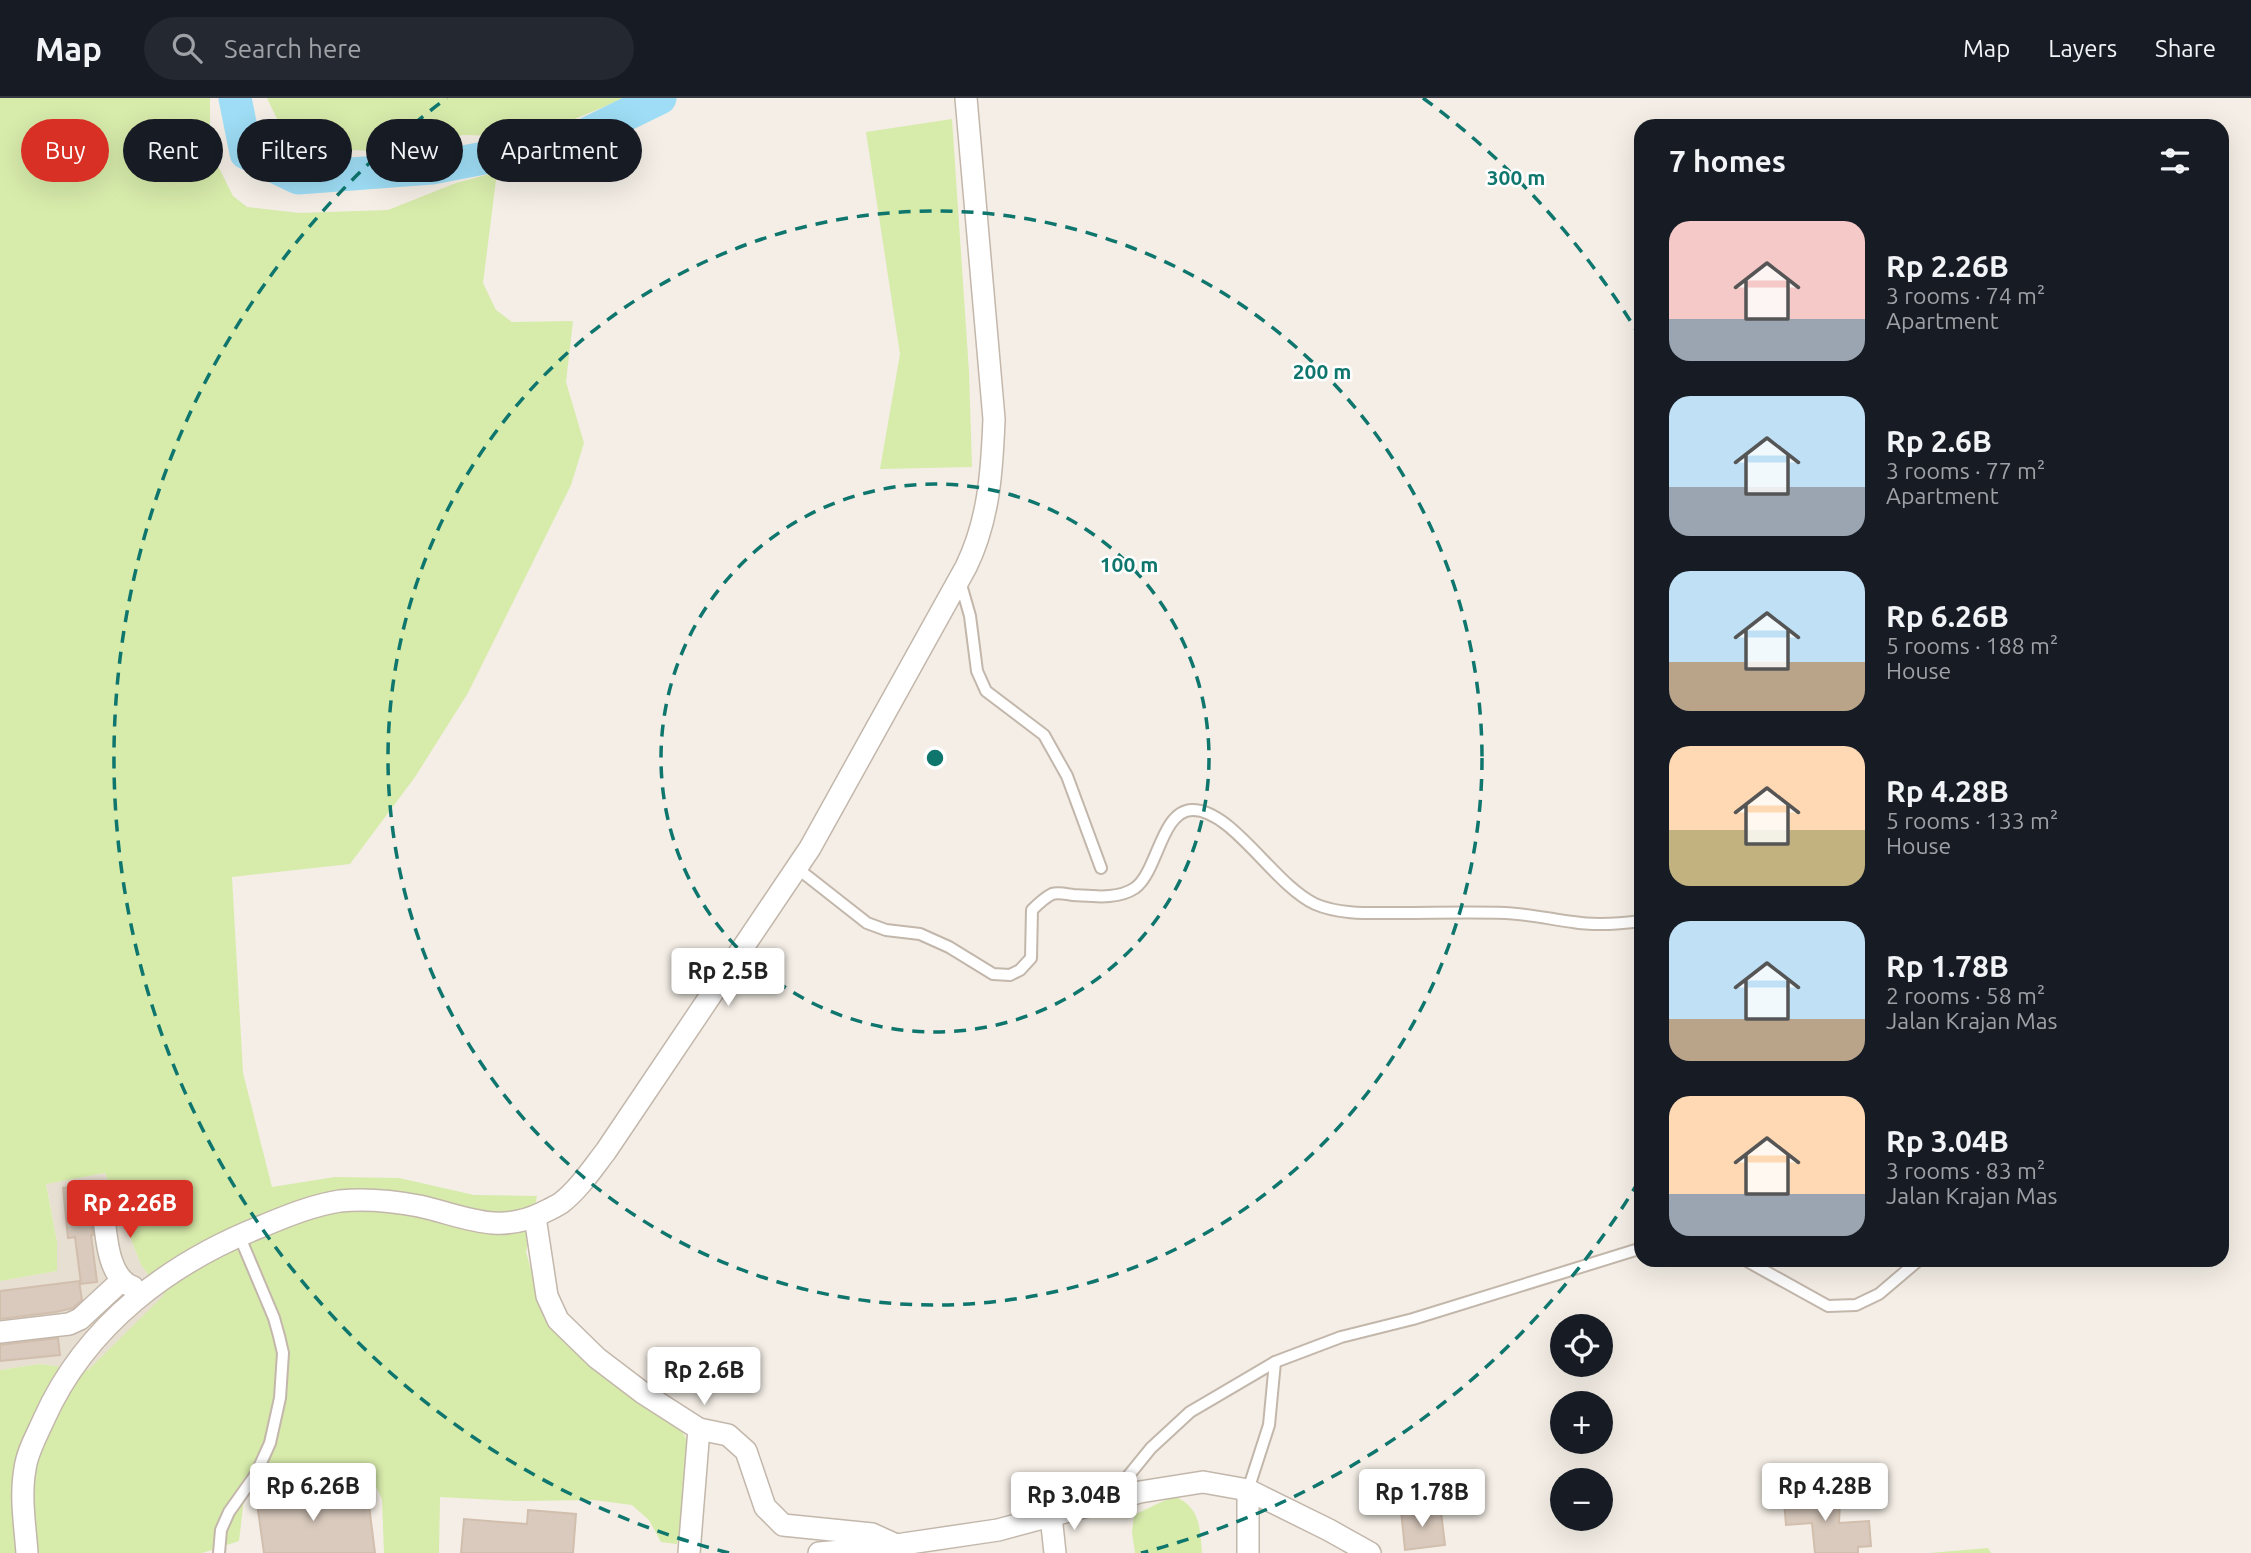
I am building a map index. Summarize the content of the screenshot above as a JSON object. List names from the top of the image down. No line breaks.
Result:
{"page":{"header":"Map","search":"Search here","nav":["Map","Layers","Share"],"chip":["Buy","Rent","Filters","New","Apartment"],"heading":"7 homes","list":[{"name":"Rp 2.26B","note":"3 rooms · 74 m² · Apartment"},{"name":"Rp 2.6B","note":"3 rooms · 77 m² · Apartment"},{"name":"Rp 6.26B","note":"5 rooms · 188 m² · House"},{"name":"Rp 4.28B","note":"5 rooms · 133 m² · House"},{"name":"Rp 1.78B","note":"2 rooms · 58 m² · Jalan Krajan Mas"},{"name":"Rp 3.04B","note":"3 rooms · 83 m² · Jalan Krajan Mas"}],"price":["Rp 2.5B","Rp 2.26B","Rp 2.6B","Rp 6.26B","Rp 4.28B","Rp 1.78B","Rp 3.04B"],"map_buttons":["+","−"]},"rings":["300 m","200 m","100 m"]}
